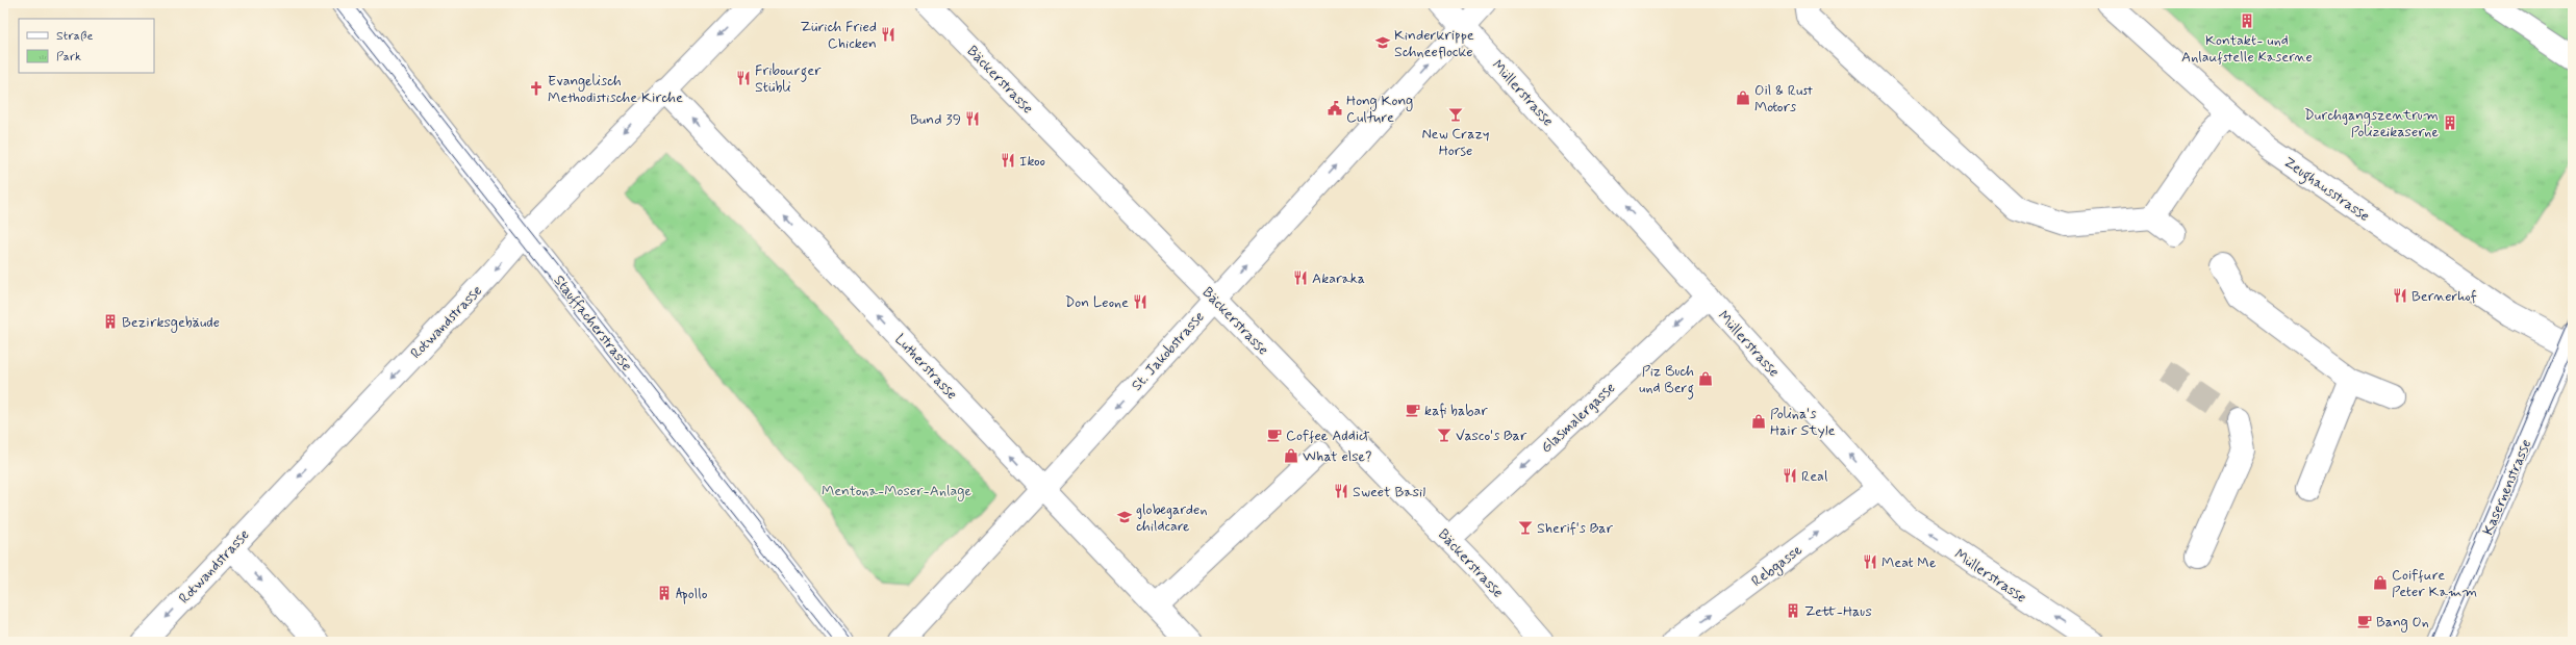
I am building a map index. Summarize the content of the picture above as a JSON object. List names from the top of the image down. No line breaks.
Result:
{"streets":{"street":["Bäckerstrasse","Müllerstrasse","Zeughausstrasse","Rotwandstrasse","Stauffacherstrasse","St. Jakobstrasse","Lutherstrasse","Glasmalergasse","Kasernenstrasse","Rebgasse"]},"crossings":[["Bäckerstrasse","St. Jakobstrasse"],["Bäckerstrasse","Glasmalergasse"],["Müllerstrasse","St. Jakobstrasse"],["Müllerstrasse","Glasmalergasse"],["Müllerstrasse","Rebgasse"],["Zeughausstrasse","Kasernenstrasse"],["Rotwandstrasse","Stauffacherstrasse"],["Rotwandstrasse","Lutherstrasse"],["St. Jakobstrasse","Lutherstrasse"]],"one_way":["Müllerstrasse","Rotwandstrasse","Lutherstrasse","Glasmalergasse","Rebgasse"],"parks":["Mentona-Moser-Anlage"],"places":{"building":["Kontakt- und Anlaufstelle Kaserne","Durchgangszentrum Polizeikaserne","Bezirksgebäude","Apollo","Zett-Haus"],"restaurant":["Zürich Fried Chicken","Fribourger Stübli","Bund 39","Ikoo","Akaraka","Bernerhof","Don Leone","Real","Sweet Basil","Meat Me"],"school or university":["Kinderkrippe Schneeflocke","globegarden childcare"],"church":["Evangelisch Methodistische Kirche"],"shop":["Oil & Rust Motors","Piz Buch und Berg","Polina's Hair Style","What else?","Coiffure Peter Kamm"],"public building":["Hong Kong Culture"],"bar":["New Crazy Horse","Vasco's Bar","Sherif's Bar"],"cafe":["kafi babar","Coffee Addict","Bang On"]},"legend":["Straße","Park"]}
